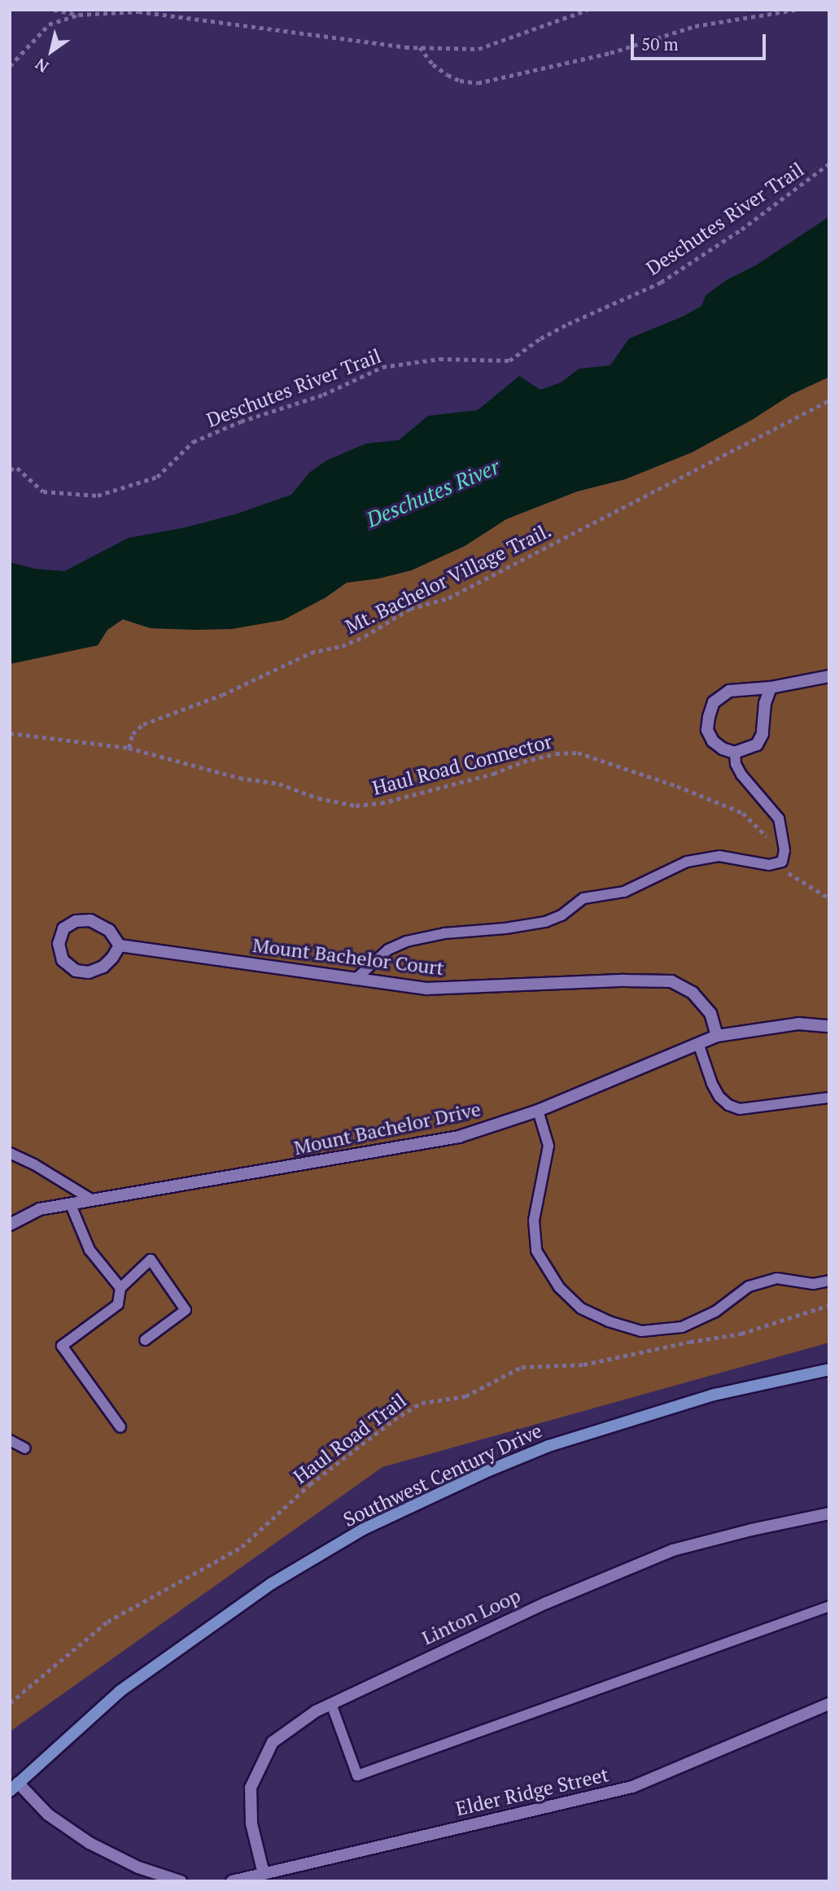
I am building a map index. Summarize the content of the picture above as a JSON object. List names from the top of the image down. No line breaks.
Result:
{"streets":{"main road":["Southwest Century Drive"],"street":["Mount Bachelor Court","Mount Bachelor Drive","Linton Loop","Elder Ridge Street"],"path":["Deschutes River Trail","Mt. Bachelor Village Trail.","Haul Road Connector","Haul Road Trail"]},"crossings":[["Mt. Bachelor Village Trail.","Haul Road Connector"],["Mount Bachelor Court","Mount Bachelor Drive"],["Linton Loop","Elder Ridge Street"]],"water":["Deschutes River"],"scale_bar":"50 m","north":"bottom left"}
